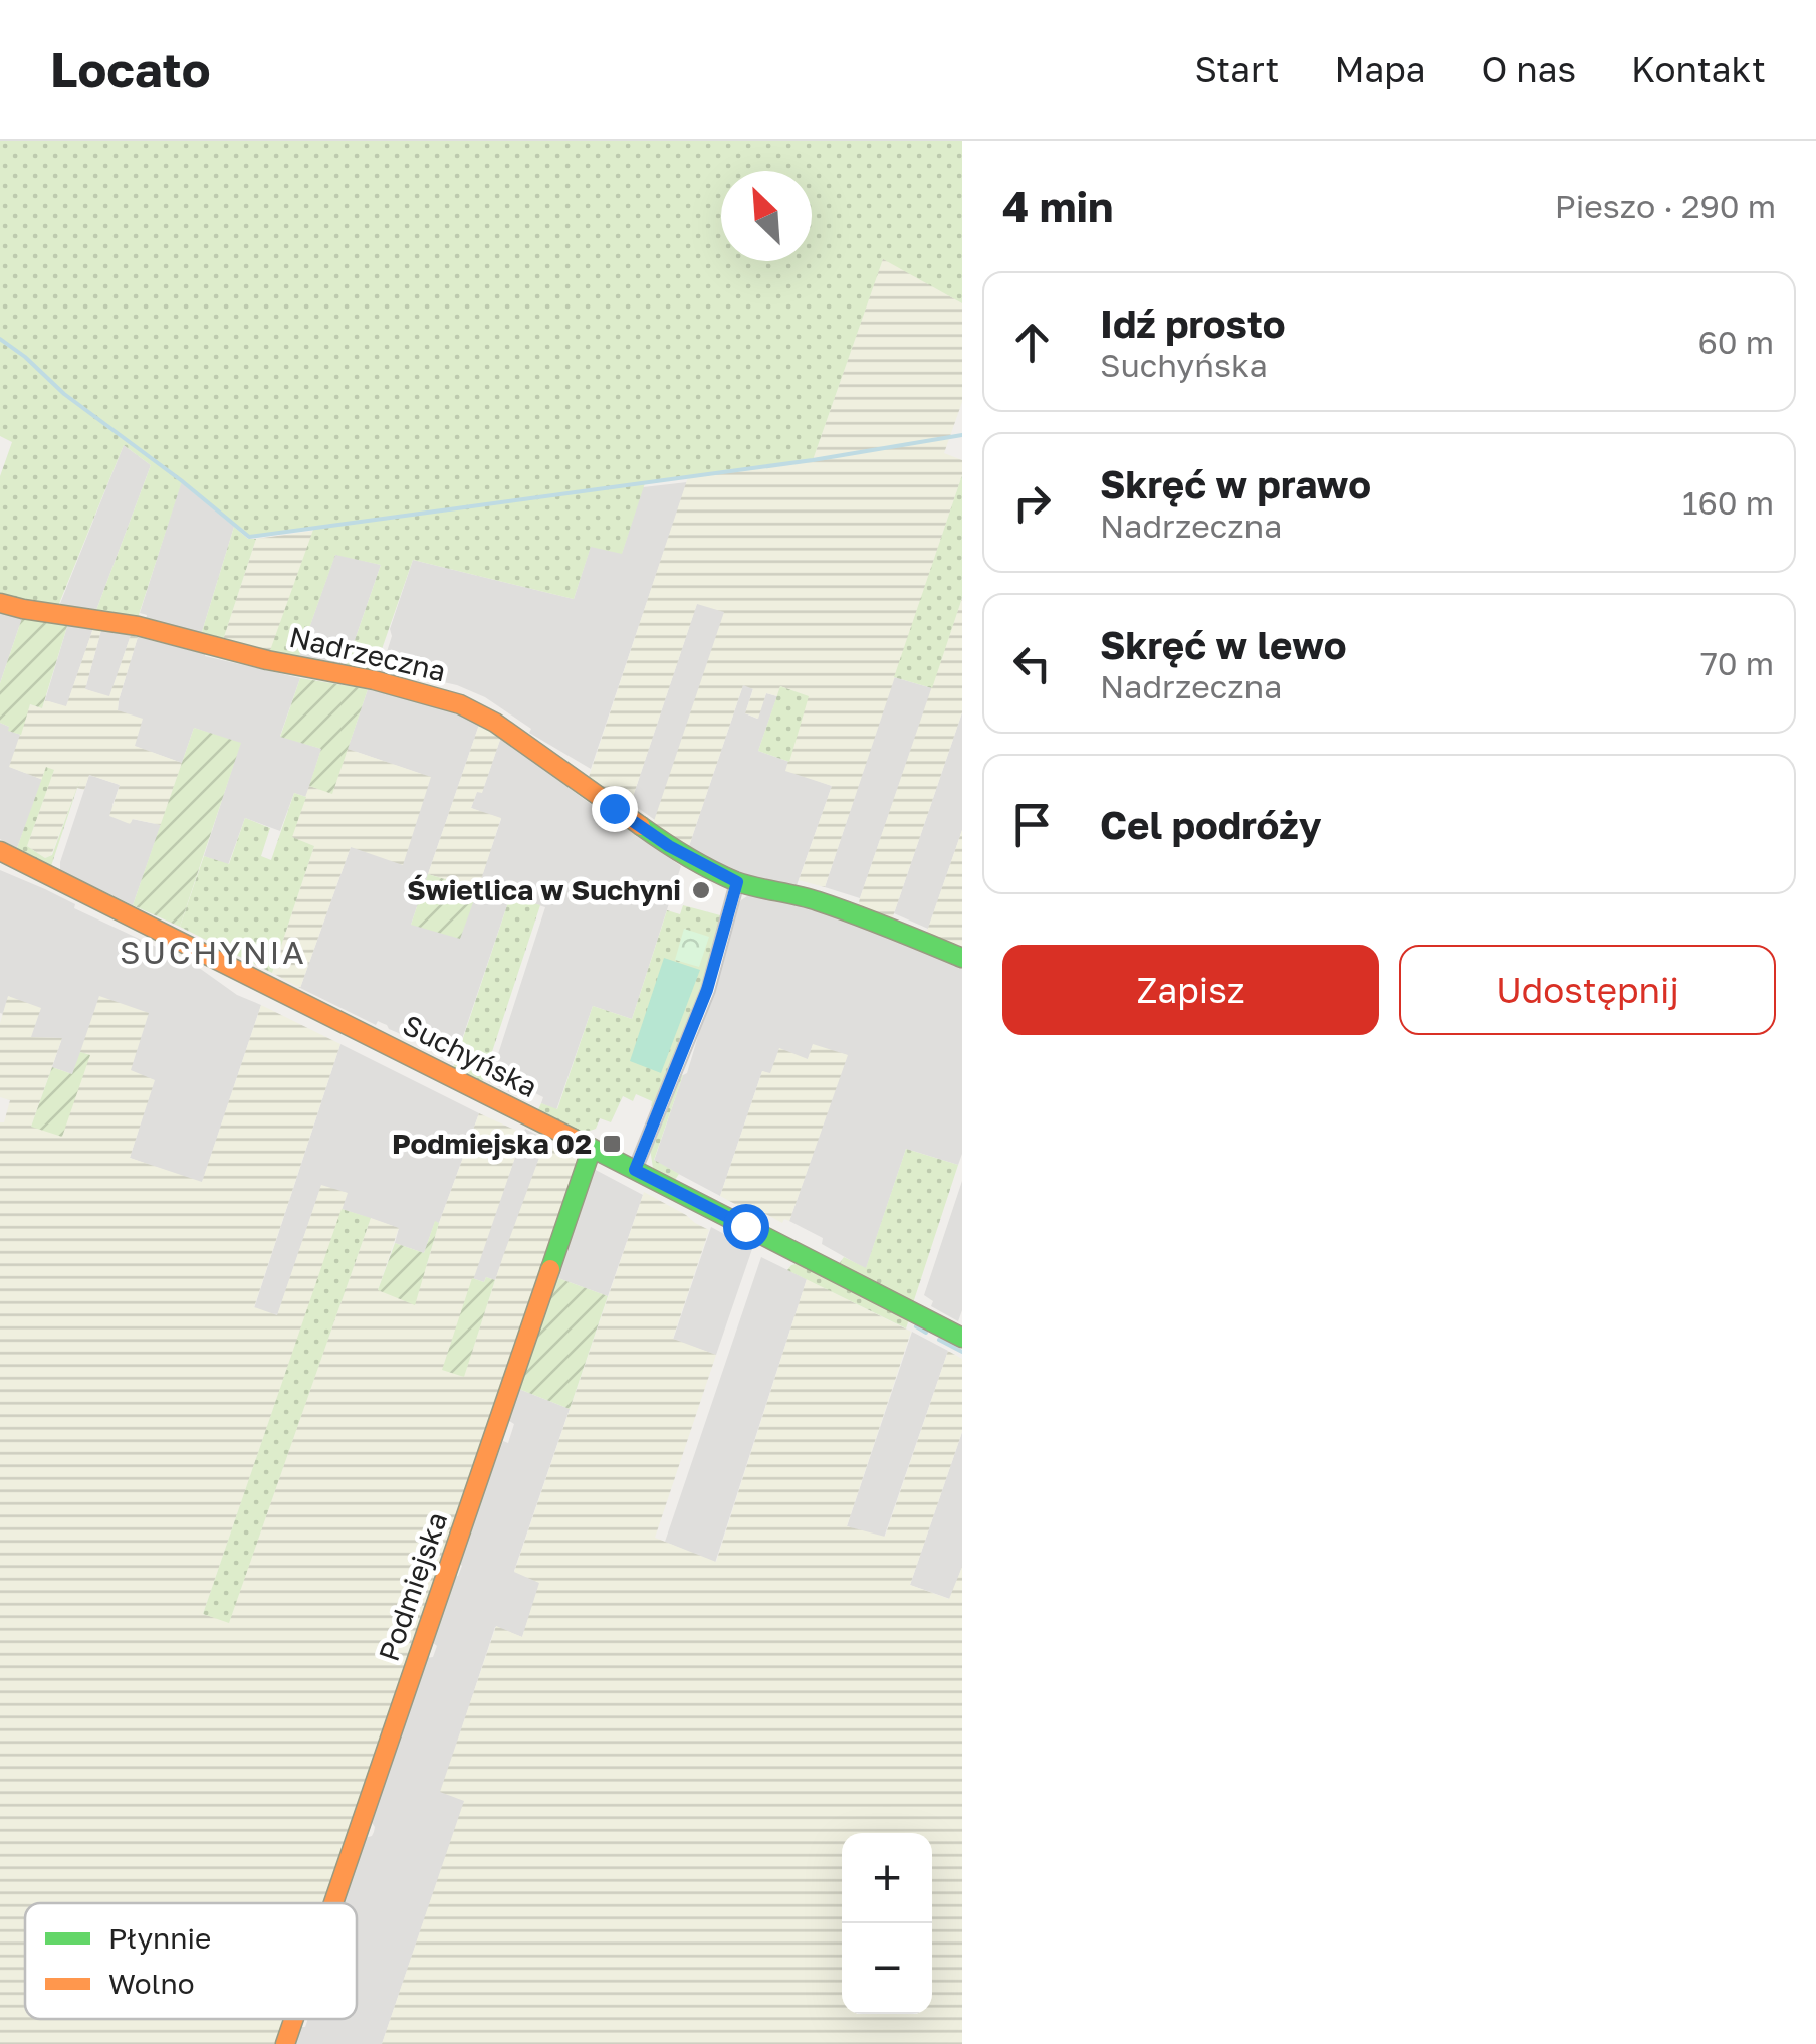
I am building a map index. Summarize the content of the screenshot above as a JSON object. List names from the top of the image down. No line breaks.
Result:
{"streets":{"street":["Nadrzeczna","Suchyńska","Podmiejska"]},"crossings":[["Suchyńska","Podmiejska"]],"districts":["SUCHYNIA"],"places":{"other":["Świetlica w Suchyni"],"transit":["Podmiejska 02"]},"legend":["Płynnie","Wolno"],"north":"top left","page":{"header":"Locato","nav":["Start","Mapa","O nas","Kontakt"],"heading":["4 min","Pieszo · 290 m"],"list":[["Idź prosto","Suchyńska","60 m"],["Skręć w prawo","Nadrzeczna","160 m"],["Skręć w lewo","Nadrzeczna","70 m"],"Cel podróży"],"buttons":["Zapisz","Udostępnij"],"map_buttons":["+","−"]}}
